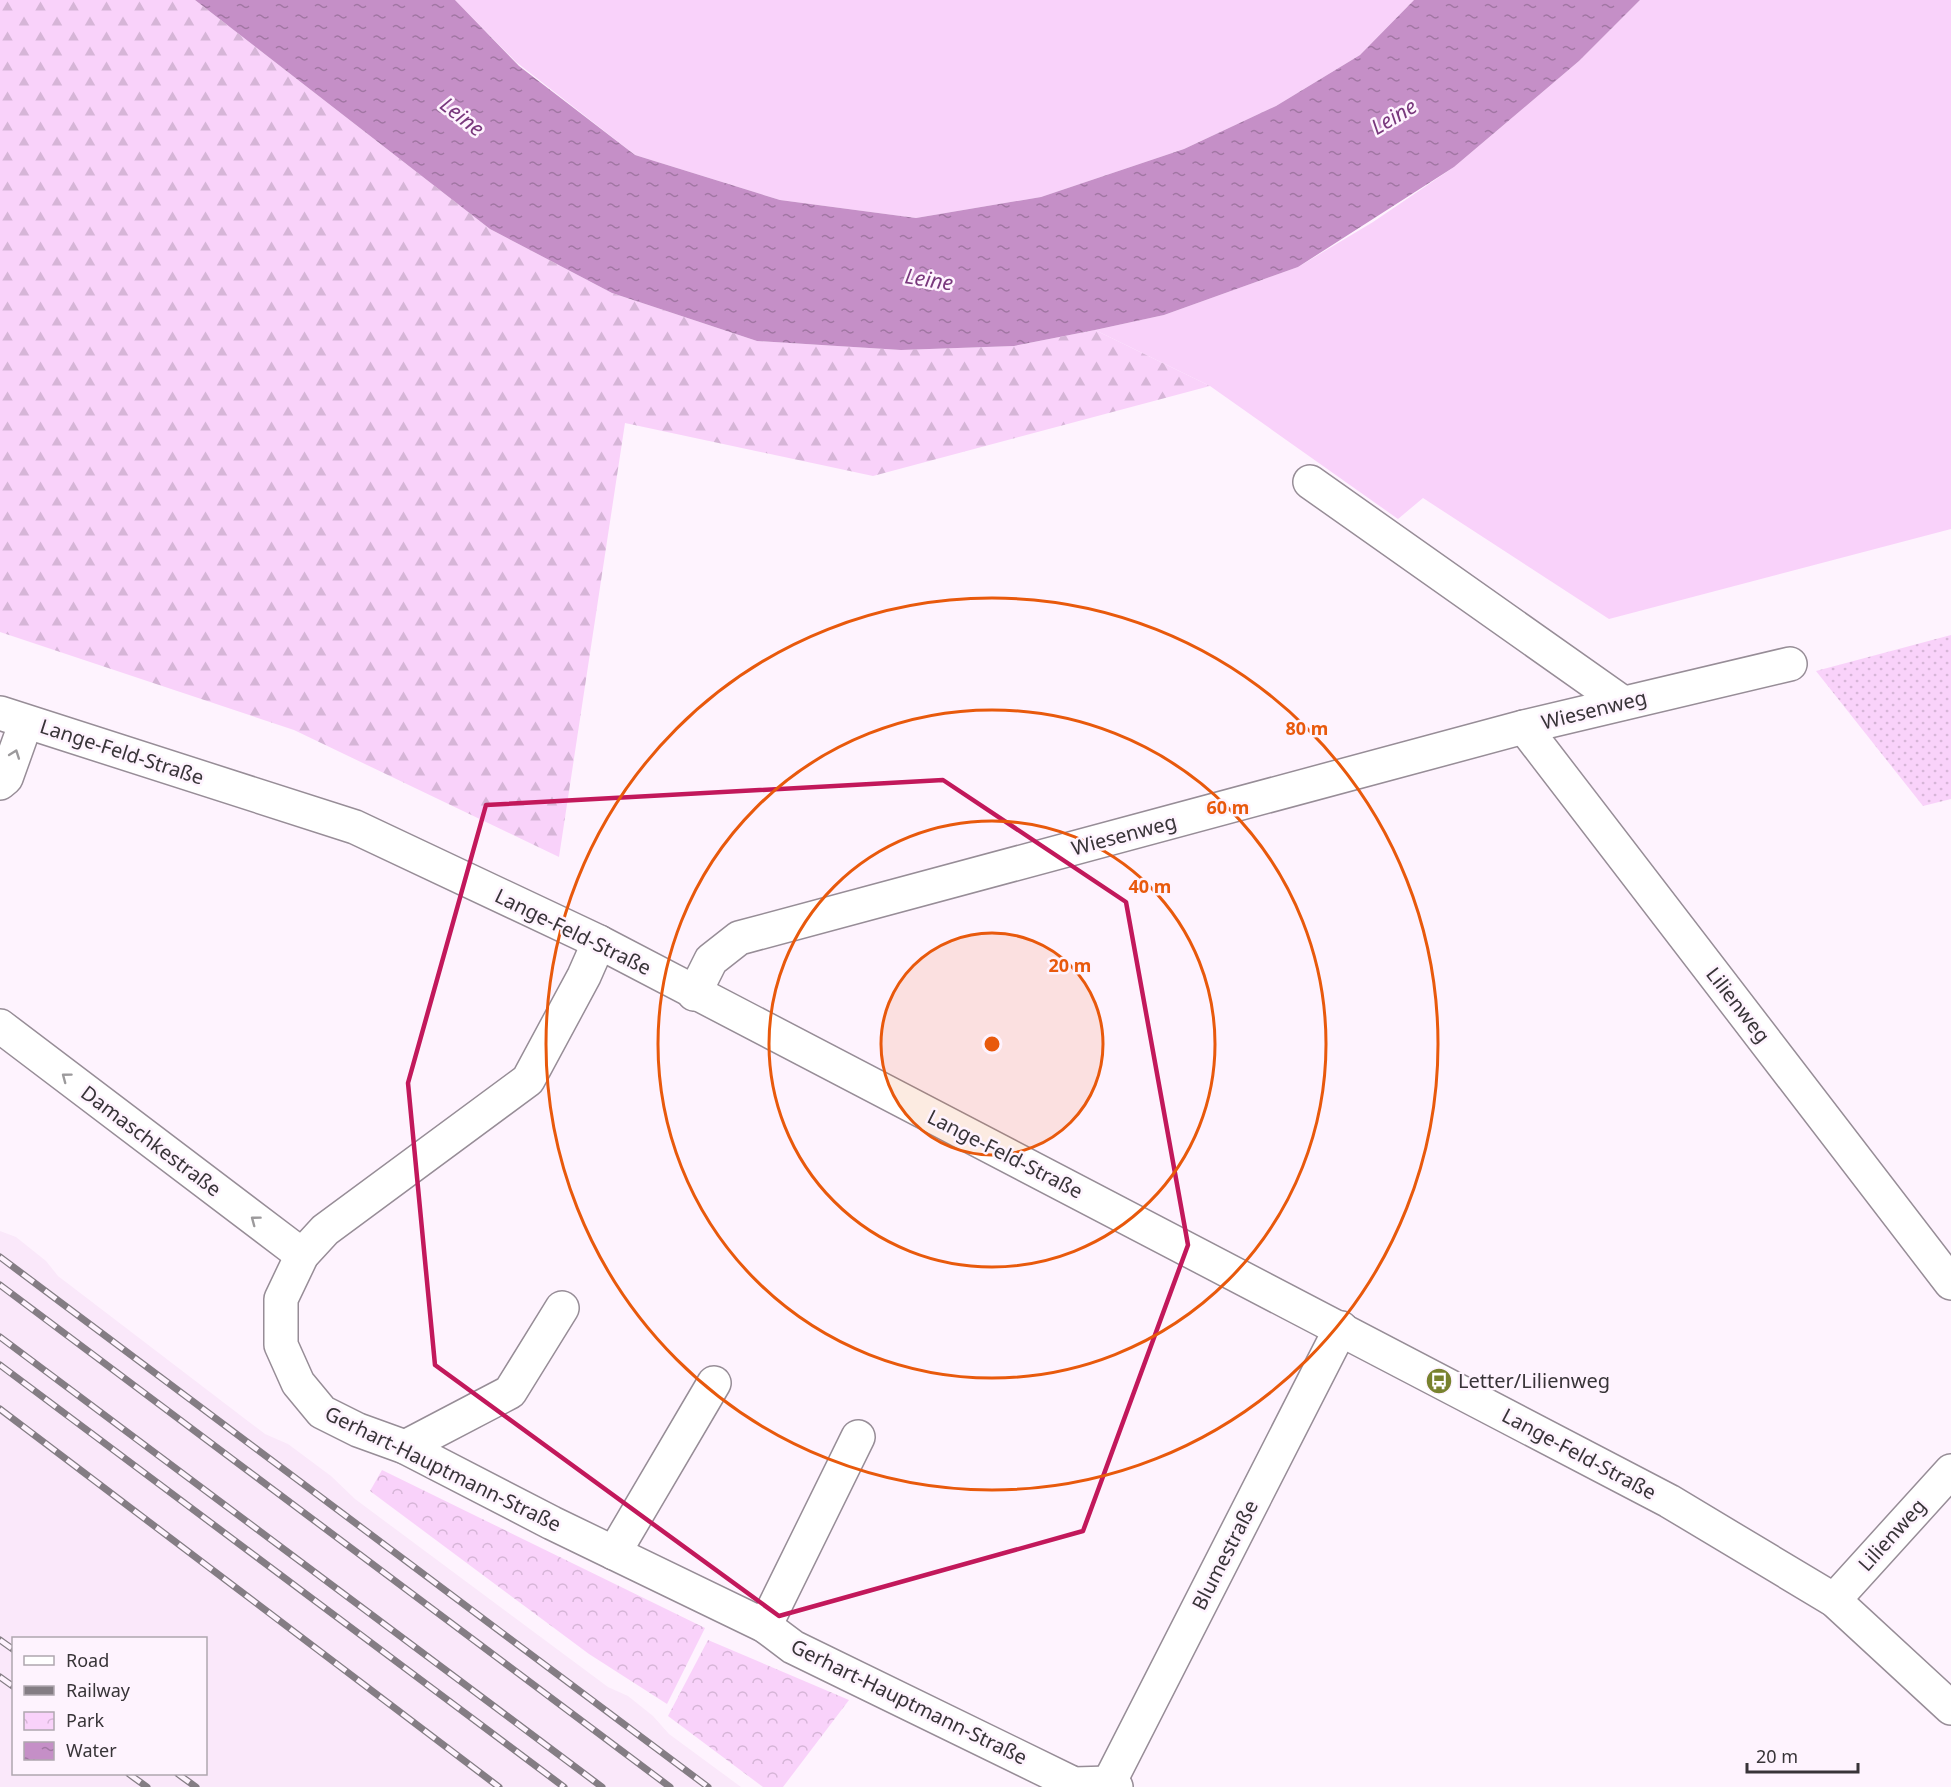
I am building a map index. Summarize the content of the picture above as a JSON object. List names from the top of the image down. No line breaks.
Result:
{"streets":{"street":["Wiesenweg","Lange-Feld-Straße","Lilienweg","Damaschkestraße","Gerhart-Hauptmann-Straße","Blumestraße"]},"crossings":[["Wiesenweg","Lange-Feld-Straße"],["Wiesenweg","Lilienweg"],["Lange-Feld-Straße","Lilienweg"],["Lange-Feld-Straße","Gerhart-Hauptmann-Straße"],["Lange-Feld-Straße","Blumestraße"],["Damaschkestraße","Gerhart-Hauptmann-Straße"],["Gerhart-Hauptmann-Straße","Blumestraße"]],"one_way":["Damaschkestraße"],"water":["Leine"],"places":{"bus stop":["Letter/Lilienweg"]},"legend":["Road","Railway","Park","Water"],"scale_bar":"20 m","rings":["80 m","60 m","40 m","20 m"]}
